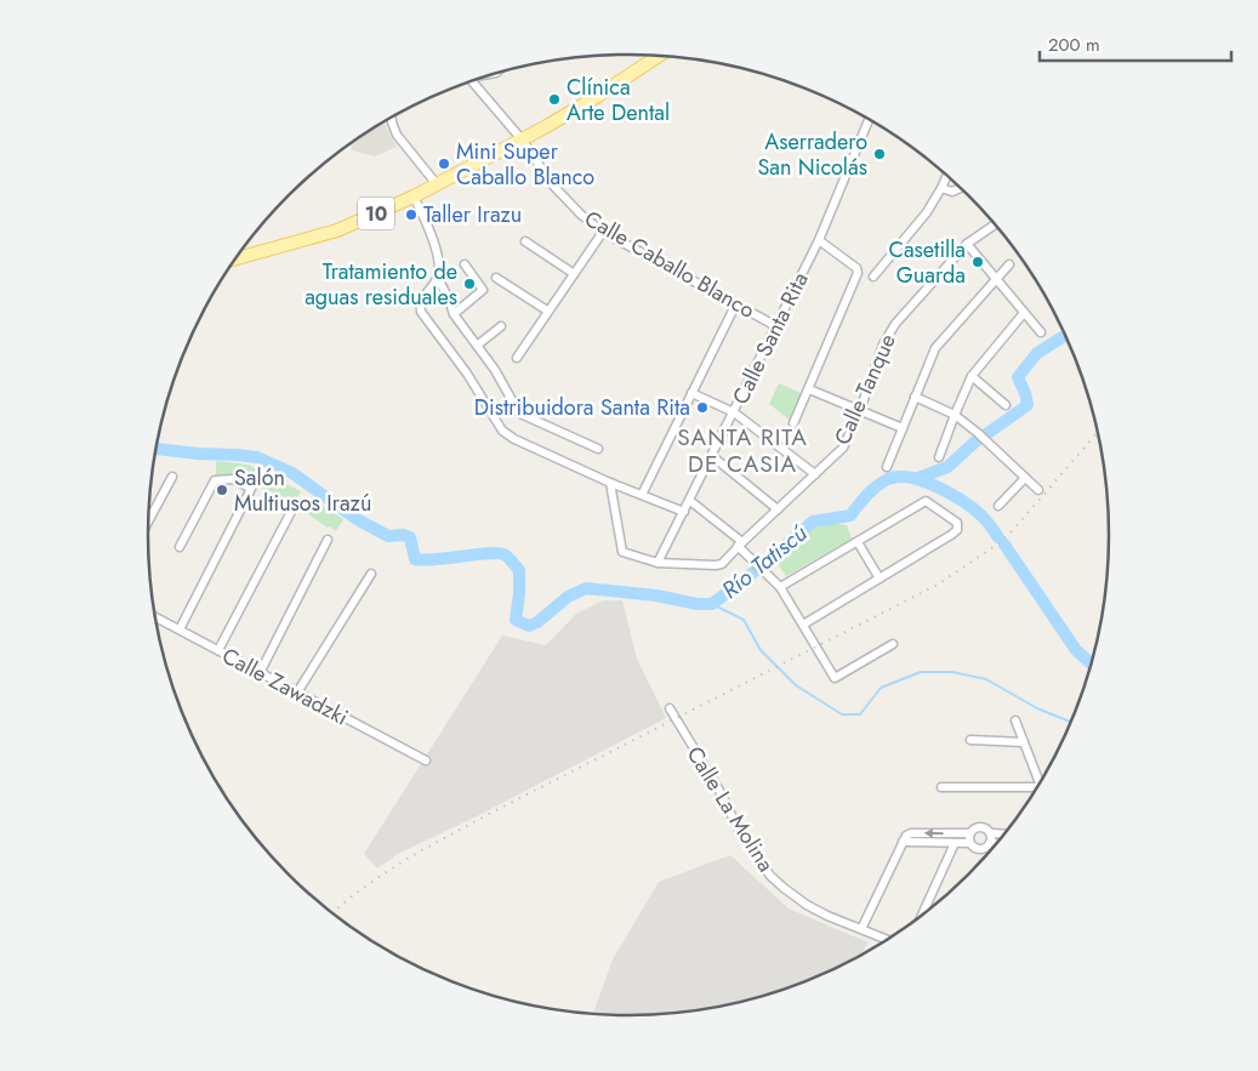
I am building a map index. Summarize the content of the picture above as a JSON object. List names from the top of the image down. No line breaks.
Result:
{"streets":{"main road":["10"],"street":["Calle Caballo Blanco","Calle Santa Rita","Calle Tanque","Calle Zawadzki","Calle La Molina"]},"crossings":[["10","Calle Caballo Blanco"],["Calle Caballo Blanco","Calle Santa Rita"],["Calle Santa Rita","Calle Tanque"]],"districts":["SANTA RITA DE CASIA"],"water":["Río Tatiscú"],"places":["Clínica Arte Dental","Aserradero San Nicolás","Mini Super Caballo Blanco","Taller Irazu","Casetilla Guarda","Tratamiento de aguas residuales","Distribuidora Santa Rita","Salón Multiusos Irazú"],"scale_bar":"200 m"}
